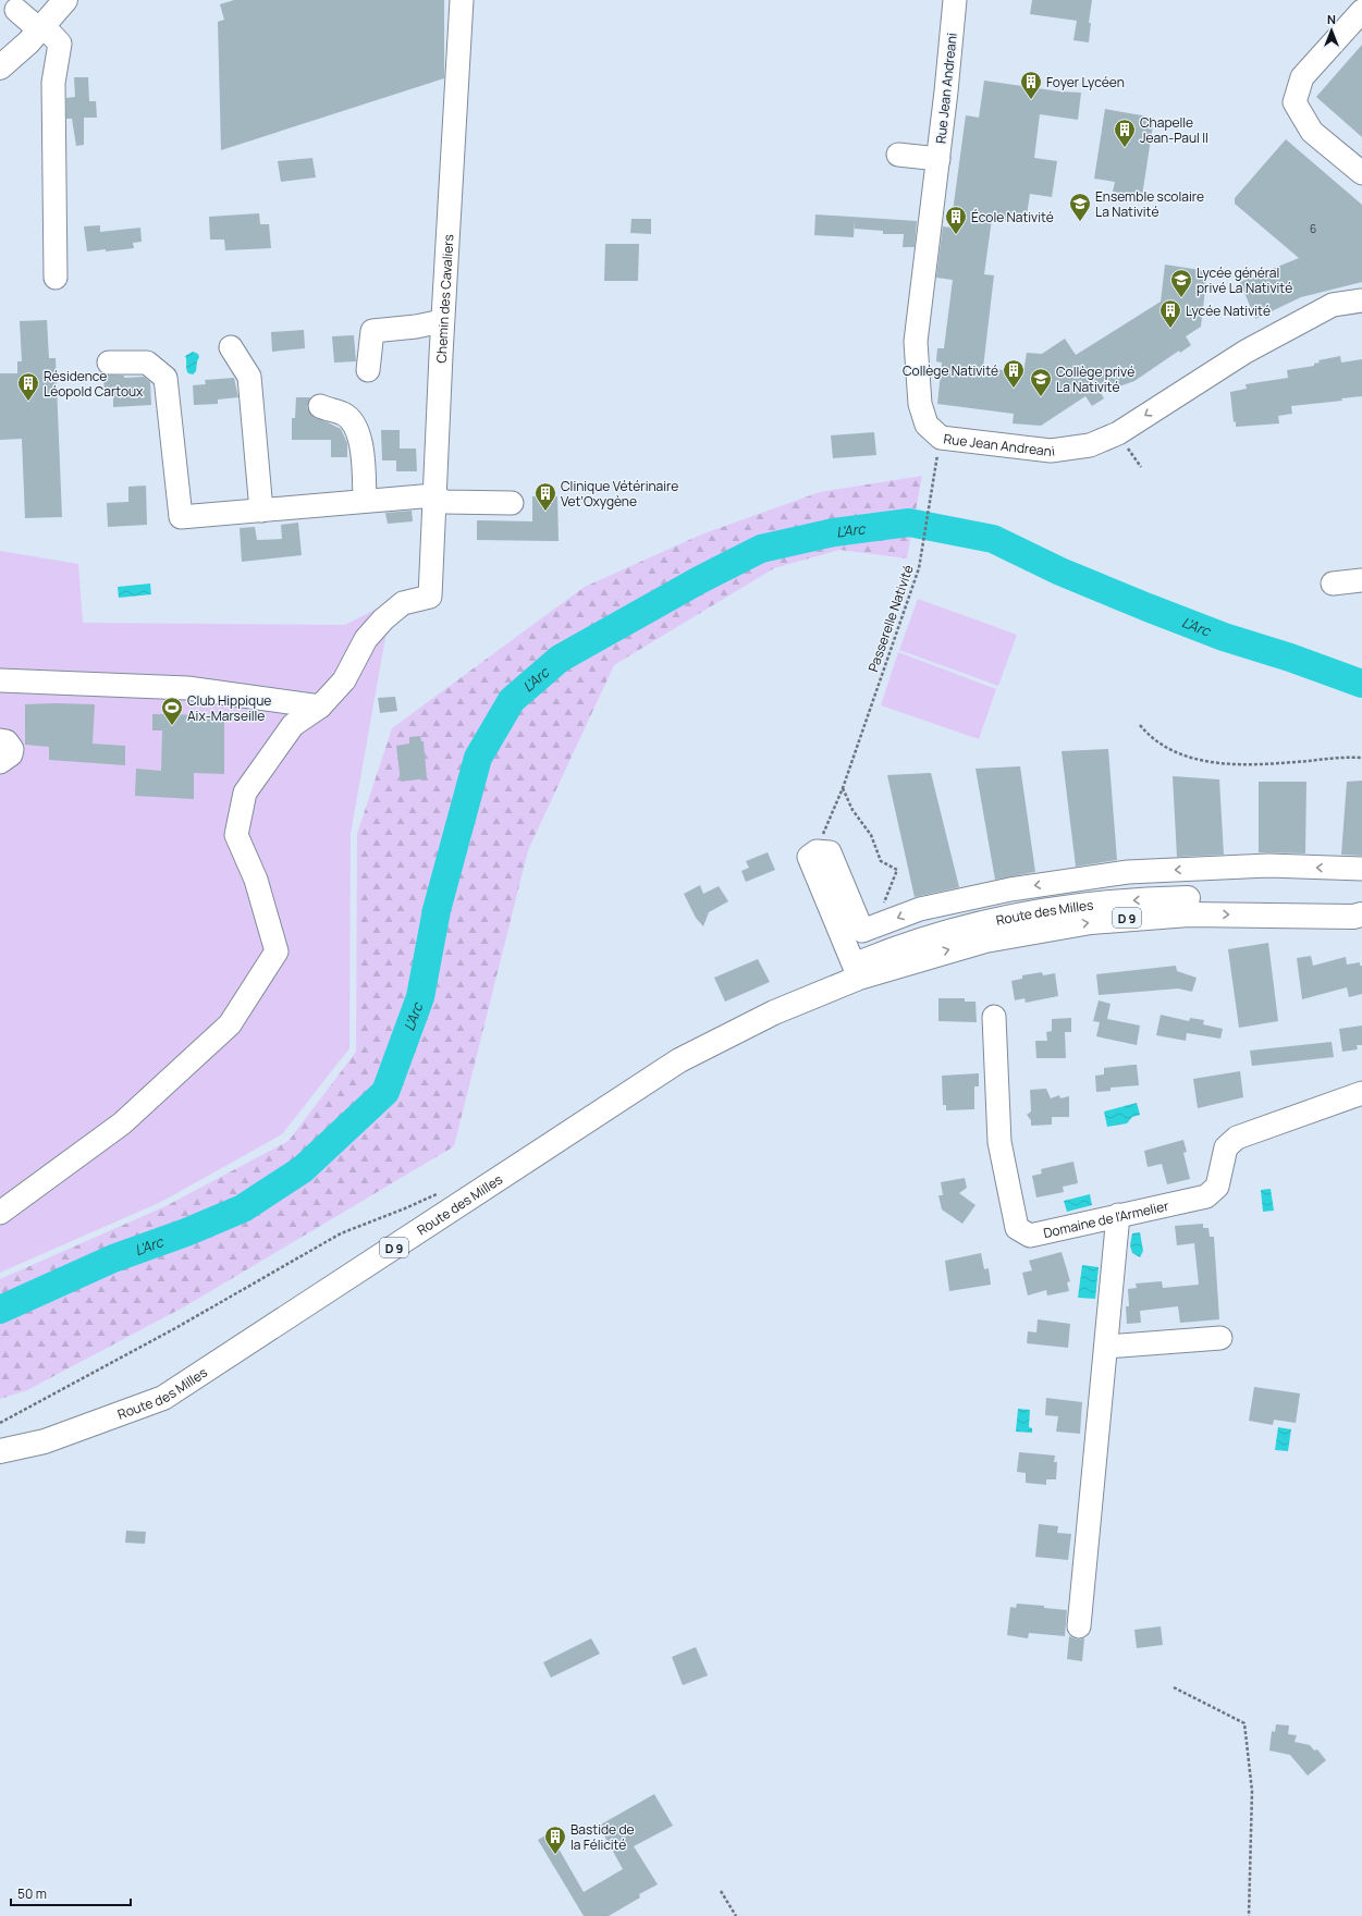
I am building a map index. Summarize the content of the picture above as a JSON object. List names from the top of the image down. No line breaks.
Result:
{"streets":{"main road":["Route des Milles","D 9"],"street":["Rue Jean Andreani","Chemin des Cavaliers","Domaine de l'Armelier"],"path":["Passerelle Nativité"]},"water":["L'Arc"],"places":{"building":["Foyer Lycéen","Chapelle Jean-Paul II","École Nativité","Lycée Nativité","Collège Nativité","Résidence Léopold Cartoux","Clinique Vétérinaire Vet’Oxygène","Bastide de la Félicité"],"school or university":["Ensemble scolaire La Nativité","Lycée général privé La Nativité","Collège privé La Nativité"],"sports":["Club Hippique Aix-Marseille"]},"house_numbers":["6"],"scale_bar":"50 m","north":"top"}
